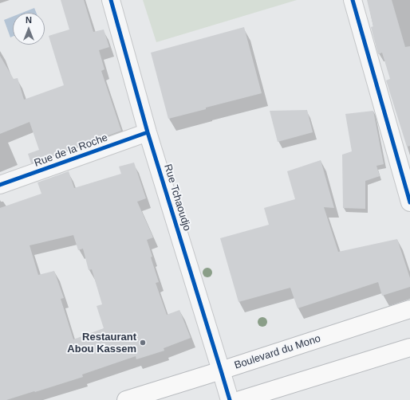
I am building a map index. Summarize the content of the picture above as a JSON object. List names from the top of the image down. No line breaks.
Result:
{"streets":{"highway":["Boulevard du Mono"],"street":["Rue de la Roche","Rue Tchaoudjo"]},"crossings":[["Rue de la Roche","Rue Tchaoudjo"],["Rue Tchaoudjo","Boulevard du Mono"]],"places":["Restaurant Abou Kassem"],"north":"top"}
